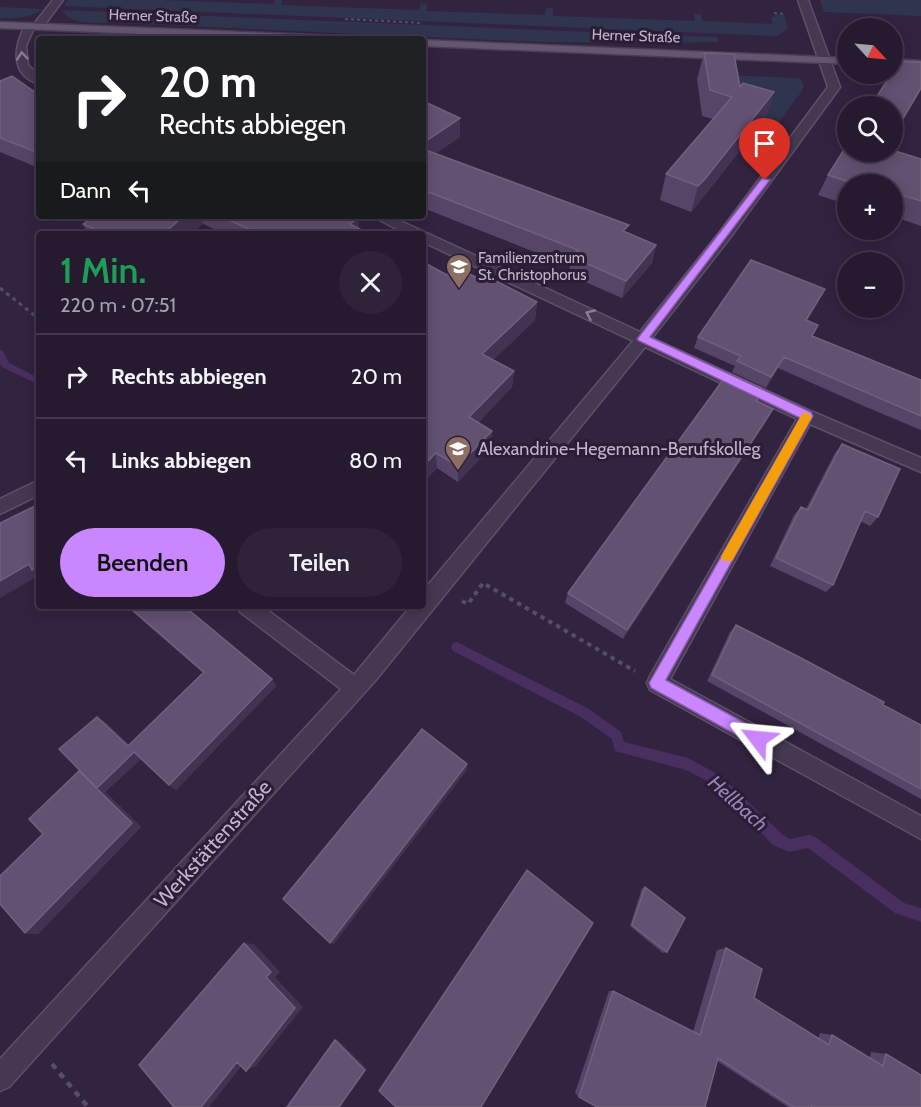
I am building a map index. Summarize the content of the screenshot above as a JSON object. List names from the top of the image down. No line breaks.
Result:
{"streets":{"main road":["Herner Straße"],"street":["Werkstättenstraße"]},"water":["Hellbach"],"places":{"school or university":["Familienzentrum St. Christophorus","Alexandrine-Hegemann-Berufskolleg"]},"north":"bottom right","page":{"map_buttons":["+","−"],"turn":["20 m","Rechts abbiegen"],"then":"Dann","heading":["1 Min.","220 m · 07:51"],"list":[{"name":"Rechts abbiegen","value":"20 m"},{"name":"Links abbiegen","value":"80 m"}],"buttons":["Beenden","Teilen"]}}
